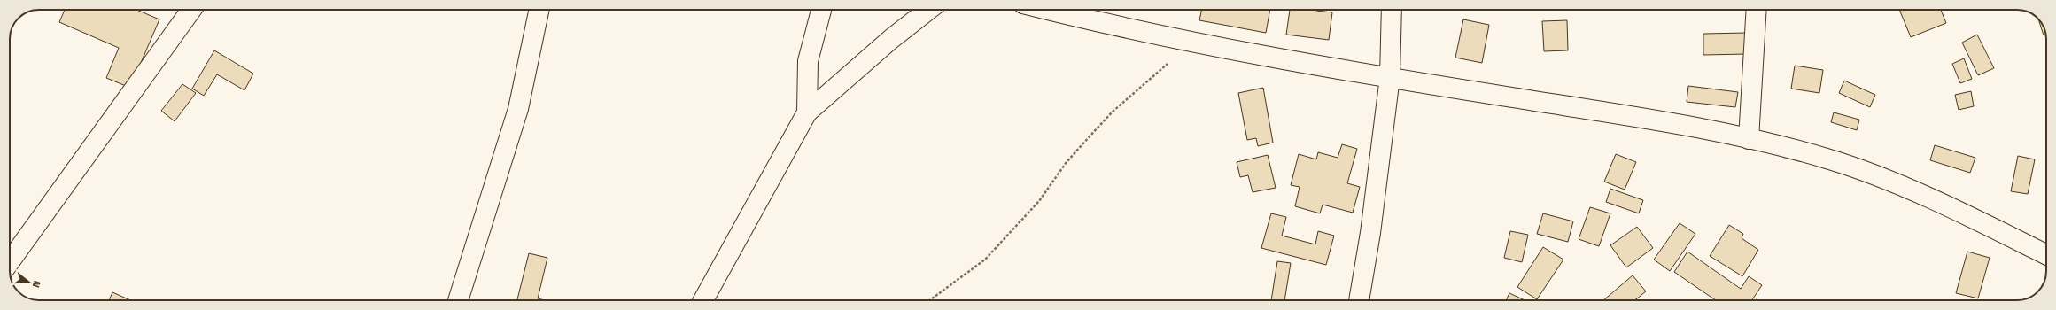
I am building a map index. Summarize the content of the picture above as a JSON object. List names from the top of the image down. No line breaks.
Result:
{"north":"right"}
